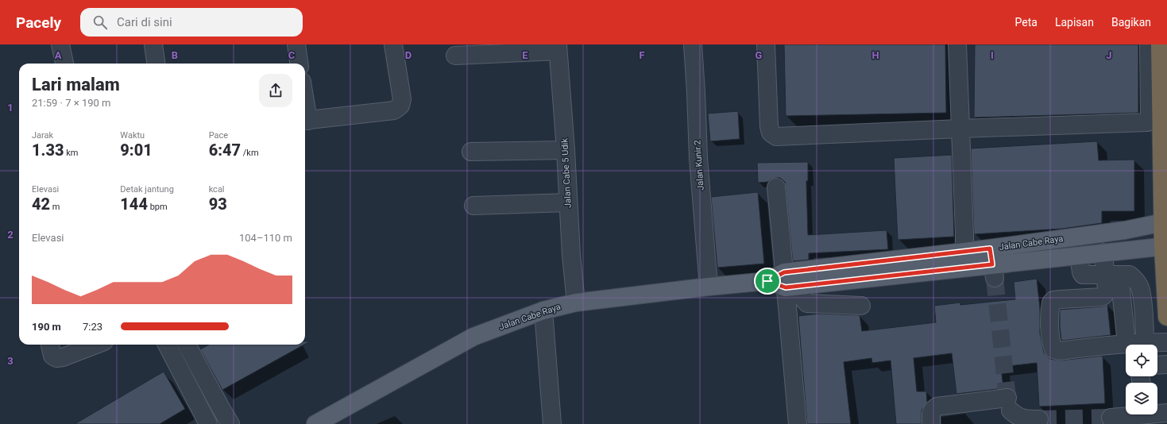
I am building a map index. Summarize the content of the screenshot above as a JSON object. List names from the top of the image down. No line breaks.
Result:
{"streets":{"main road":["Jalan Cabe Raya"],"street":["Jalan Kunir 2","Jalan Cabe 5 Udik"]},"crossings":[["Jalan Kunir 2","Jalan Cabe Raya"],["Jalan Cabe 5 Udik","Jalan Cabe Raya"]],"page":{"header":"Pacely","search":"Cari di sini","nav":["Peta","Lapisan","Bagikan"],"heading":["Lari malam","21:59 · 7 × 190 m"],"stats":[["Jarak","1.33 km"],["Waktu","9:01"],["Pace","6:47 /km"],["Elevasi","42 m"],["Detak jantung","144 bpm"],["kcal","93"]],"chart":["Elevasi","104–110 m"],"list":[{"name":"190 m","note":"7:23"}]},"grid":{"columns":["A","B","C","D","E","F","G","H","I","J"],"rows":["1","2","3"]}}
